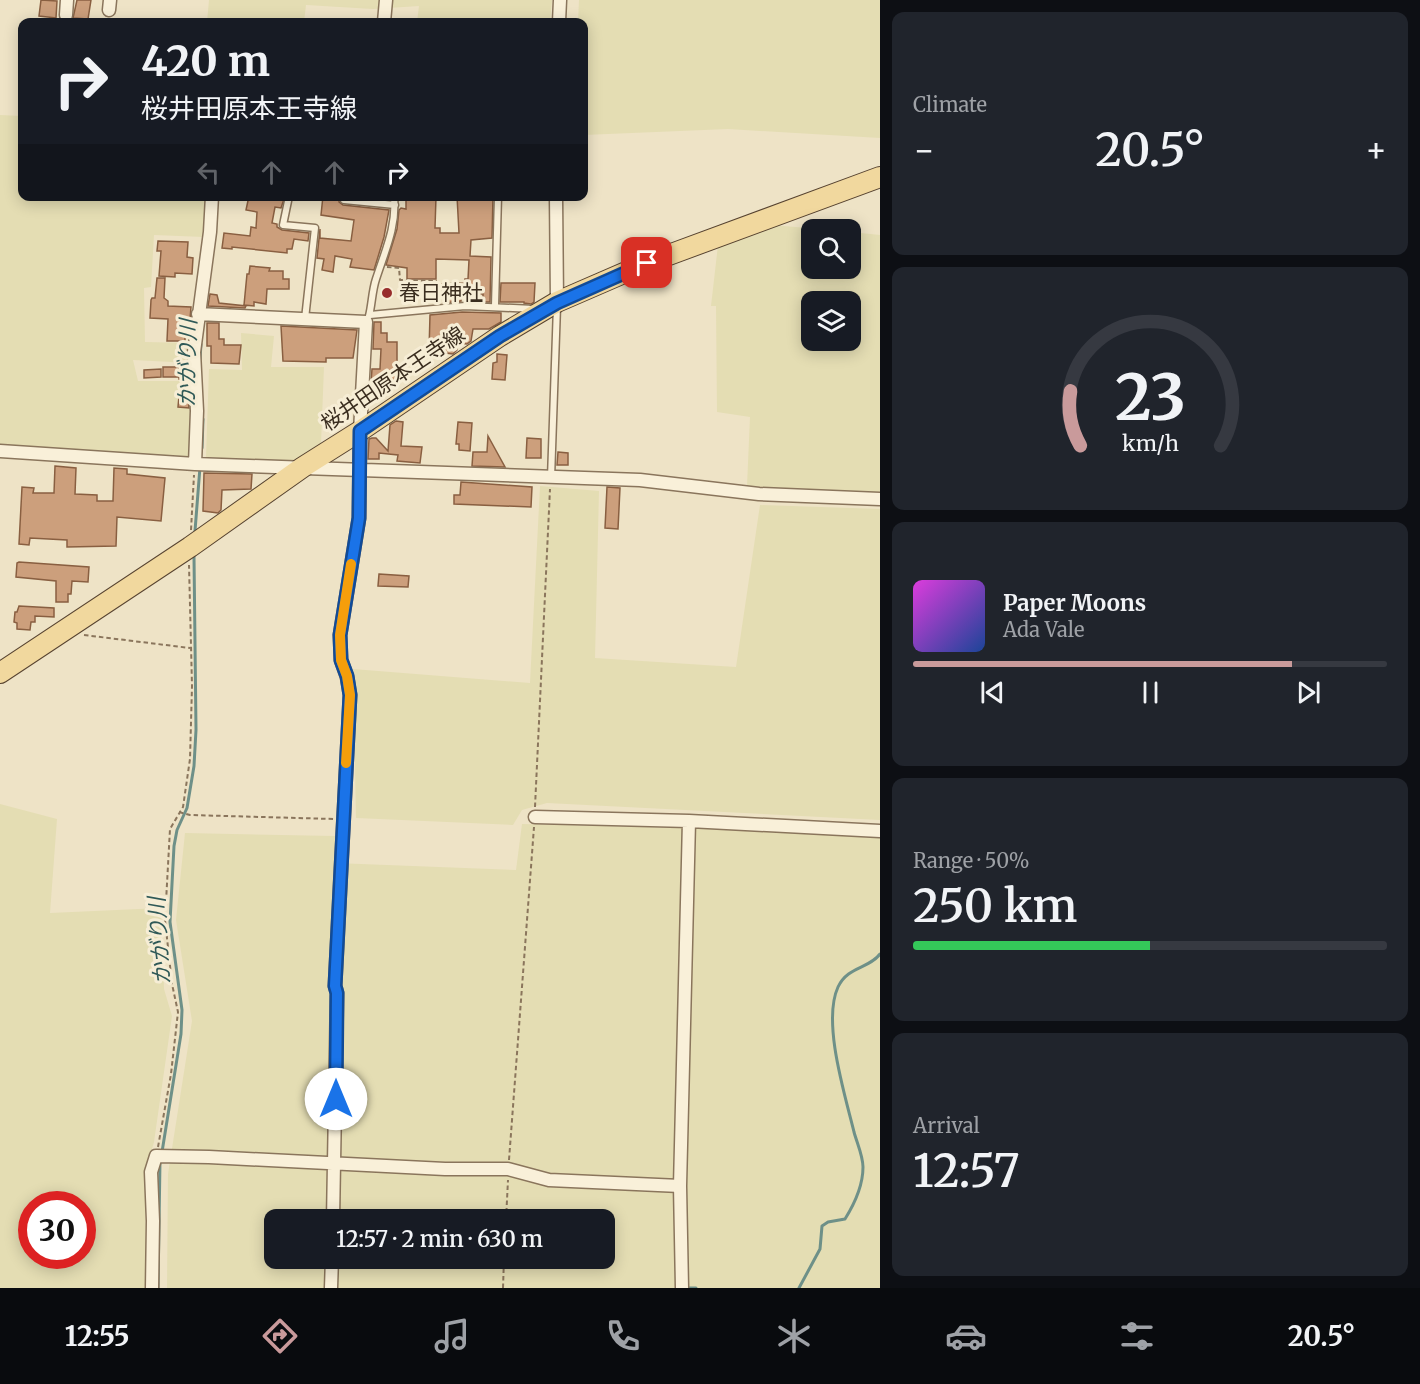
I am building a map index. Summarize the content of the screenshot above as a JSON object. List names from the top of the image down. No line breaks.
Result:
{"streets":{"main road":["桜井田原本王寺線"]},"water":["かがり川"],"places":["春日神社"],"page":{"tile":["Climate",["Range · 50%","250 km"],["Arrival","12:57"]],"turn":["420 m","桜井田原本王寺線"],"heat":["−","20.5°","+"],"song":["Paper Moons","Ada Vale"],"limit":"30","trip":"12:57 · 2 min · 630 m","tabs":["12:55","20.5°"],"gauge":["23","km/h"]}}
